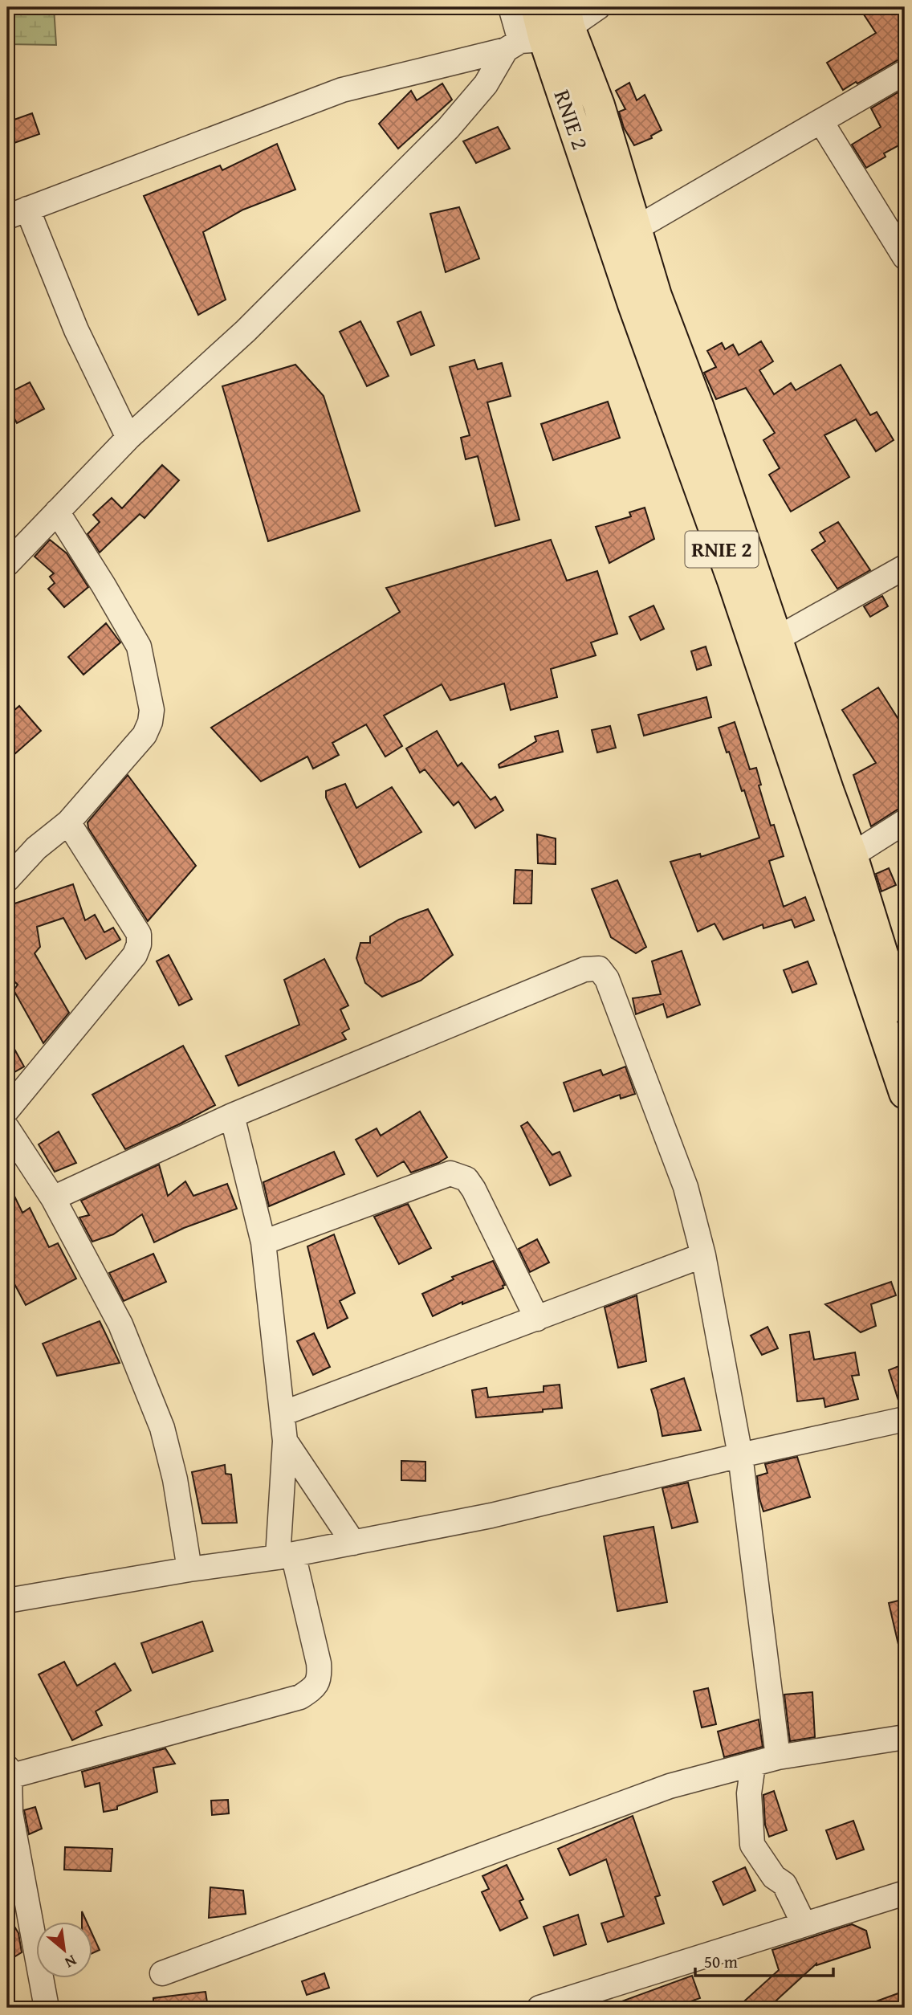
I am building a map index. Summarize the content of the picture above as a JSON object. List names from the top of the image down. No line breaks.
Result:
{"streets":{"highway":["RNIE 2"]},"scale_bar":"50 m","north":"bottom right"}
